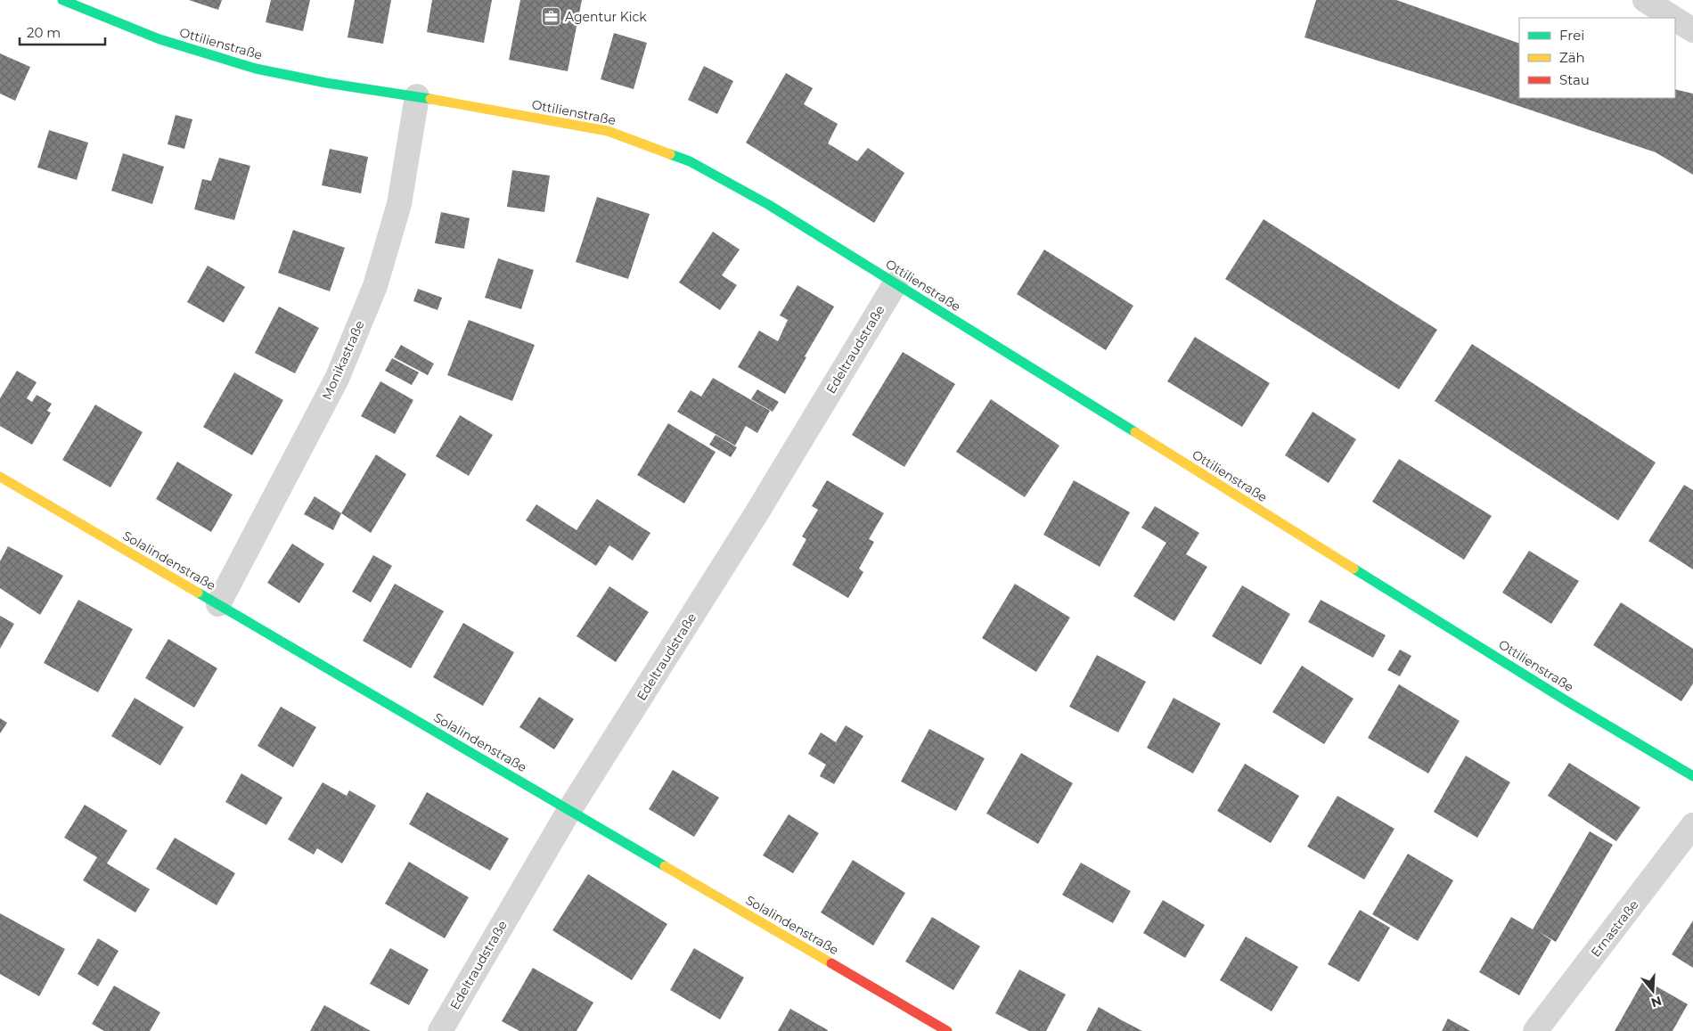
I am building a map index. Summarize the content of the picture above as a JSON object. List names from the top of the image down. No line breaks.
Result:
{"streets":{"street":["Ottilienstraße","Edeltraudstraße","Monikastraße","Solalindenstraße","Ernastraße"]},"crossings":[["Ottilienstraße","Edeltraudstraße"],["Ottilienstraße","Monikastraße"],["Edeltraudstraße","Solalindenstraße"],["Monikastraße","Solalindenstraße"]],"places":{"office":["Agentur Kick"]},"legend":["Frei","Zäh","Stau"],"scale_bar":"20 m","north":"bottom"}
